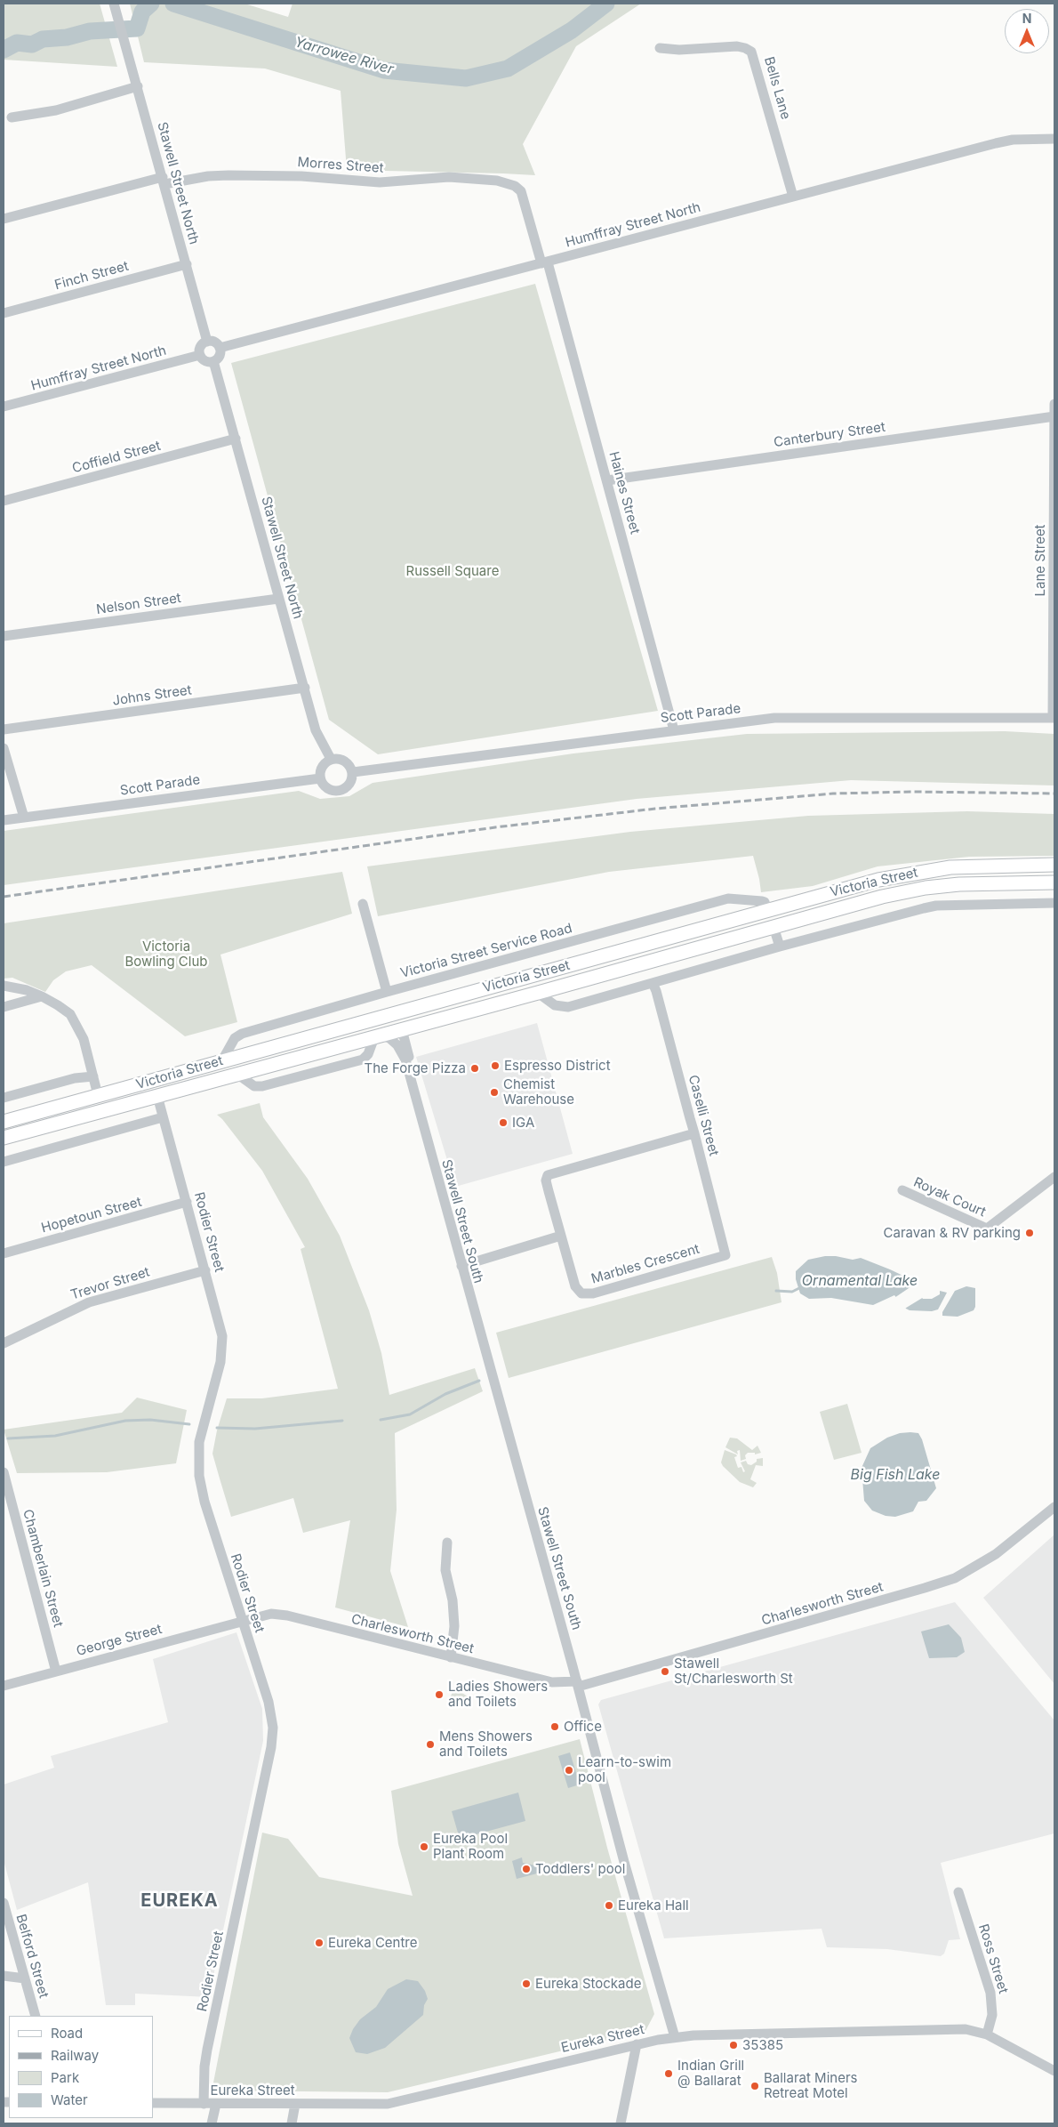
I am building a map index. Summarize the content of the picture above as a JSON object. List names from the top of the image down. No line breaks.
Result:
{"streets":{"main road":["Victoria Street"],"street":["Bells Lane","Morres Street","Stawell Street North","Humffray Street North","Finch Street","Canterbury Street","Coffield Street","Haines Street","Lane Street","Nelson Street","Johns Street","Scott Parade","Victoria Street Service Road","Caselli Street","Royak Court","Hopetoun Street","Stawell Street South","Rodier Street","Marbles Crescent","Trevor Street","Chamberlain Street","Charlesworth Street","George Street","Belford Street","Ross Street","Eureka Street"]},"crossings":[["Bells Lane","Humffray Street North"],["Morres Street","Stawell Street North"],["Morres Street","Haines Street"],["Stawell Street North","Humffray Street North"],["Stawell Street North","Finch Street"],["Stawell Street North","Coffield Street"],["Stawell Street North","Nelson Street"],["Stawell Street North","Johns Street"],["Stawell Street North","Scott Parade"],["Humffray Street North","Haines Street"],["Canterbury Street","Haines Street"],["Canterbury Street","Lane Street"],["Haines Street","Scott Parade"],["Lane Street","Scott Parade"],["Victoria Street","Victoria Street Service Road"],["Victoria Street","Stawell Street South"],["Victoria Street","Rodier Street"],["Caselli Street","Marbles Crescent"],["Hopetoun Street","Rodier Street"],["Stawell Street South","Charlesworth Street"],["Stawell Street South","Eureka Street"],["Rodier Street","Trevor Street"],["Rodier Street","Charlesworth Street"],["Rodier Street","George Street"],["Rodier Street","Eureka Street"],["Chamberlain Street","George Street"],["Charlesworth Street","George Street"],["Ross Street","Eureka Street"]],"districts":["EUREKA"],"water":["Yarrowee River","Ornamental Lake","Big Fish Lake"],"parks":["Russell Square","Victoria Bowling Club"],"places":["Espresso District","The Forge Pizza","Chemist Warehouse","IGA","Caravan & RV parking","Stawell St/Charlesworth St","Ladies Showers and Toilets","Office","Mens Showers and Toilets","Learn-to-swim pool","Eureka Pool Plant Room","Toddlers' pool","Eureka Hall","Eureka Centre","Eureka Stockade","35385","Indian Grill @ Ballarat","Ballarat Miners Retreat Motel"],"legend":["Road","Railway","Park","Water"],"north":"top"}
